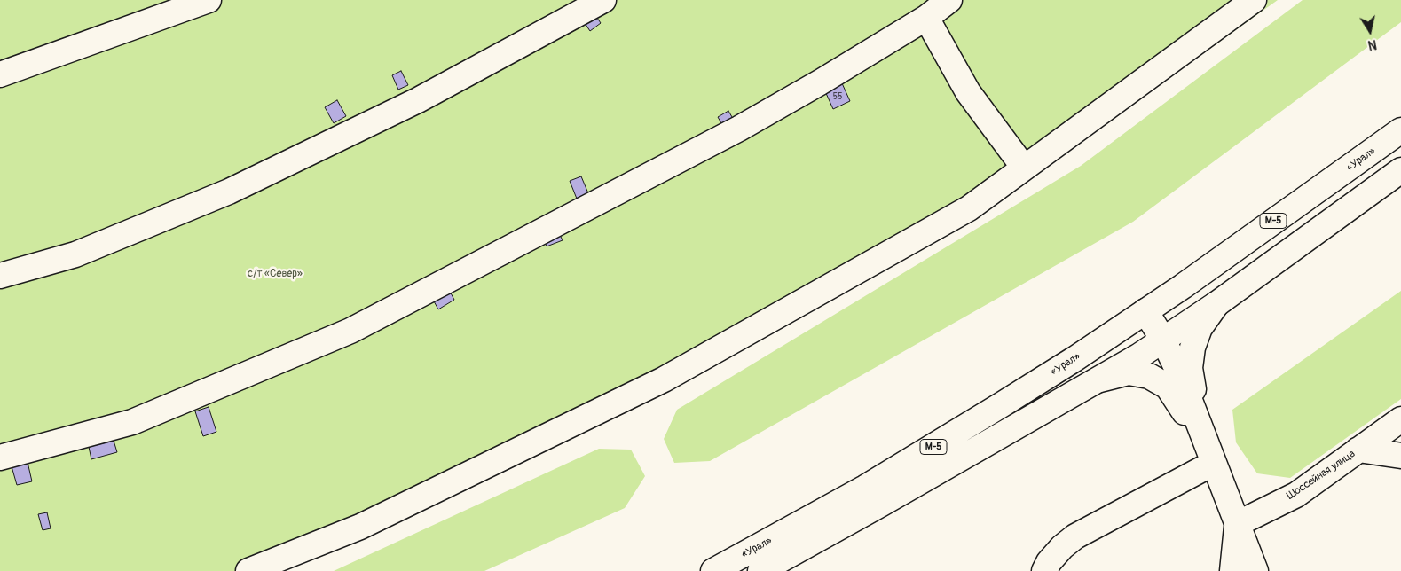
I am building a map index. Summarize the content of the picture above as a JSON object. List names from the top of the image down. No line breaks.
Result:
{"streets":{"main road":["«Урал»","М-5","Шоссейная улица"]},"parks":["с/т «Север»"],"house_numbers":["55"],"north":"bottom"}
